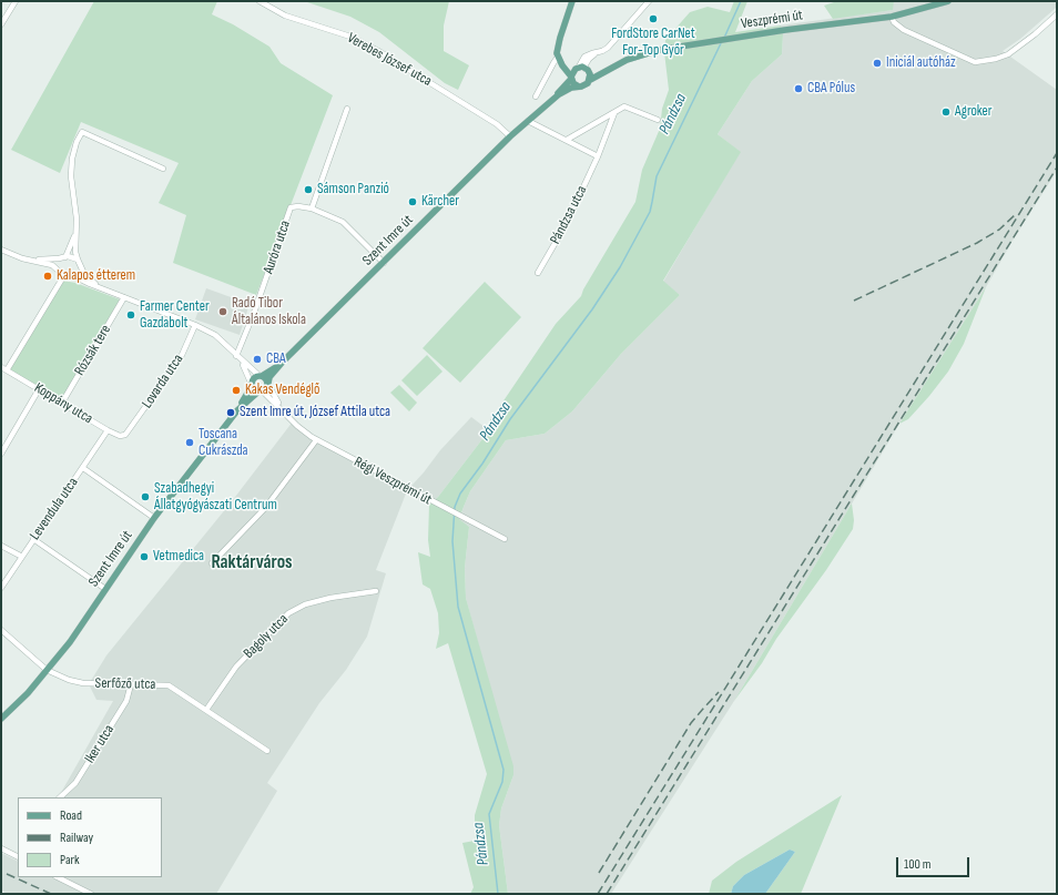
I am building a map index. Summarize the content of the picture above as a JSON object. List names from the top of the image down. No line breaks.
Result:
{"streets":{"main road":["Veszprémi út","Szent Imre út"],"street":["Verebes József utca","Pándzsa utca","Auróra utca","Rózsák tere","Lovarda utca","Koppány utca","Régi Veszprémi út","Levendula utca","Bagoly utca","Serfőző utca","Iker utca"]},"crossings":[["Veszprémi út","Szent Imre út"],["Verebes József utca","Szent Imre út"],["Szent Imre út","Régi Veszprémi út"],["Szent Imre út","Serfőző utca"],["Rózsák tere","Koppány utca"],["Lovarda utca","Koppány utca"],["Koppány utca","Levendula utca"],["Bagoly utca","Serfőző utca"],["Serfőző utca","Iker utca"]],"districts":["Raktárváros"],"water":["Pándzsa"],"places":["FordStore CarNet For-Top Győr","Iniciál autóház","CBA Pólus","Agroker","Sámson Panzió","Kärcher","Kalapos étterem","Radó Tibor Általános Iskola","Farmer Center Gazdabolt","CBA","Kakas Vendéglő","Szent Imre út, József Attila utca","Toscana Cukrászda","Szabadhegyi Állatgyógyászati Centrum","Vetmedica"],"legend":["Road","Railway","Park"],"scale_bar":"100 m"}
